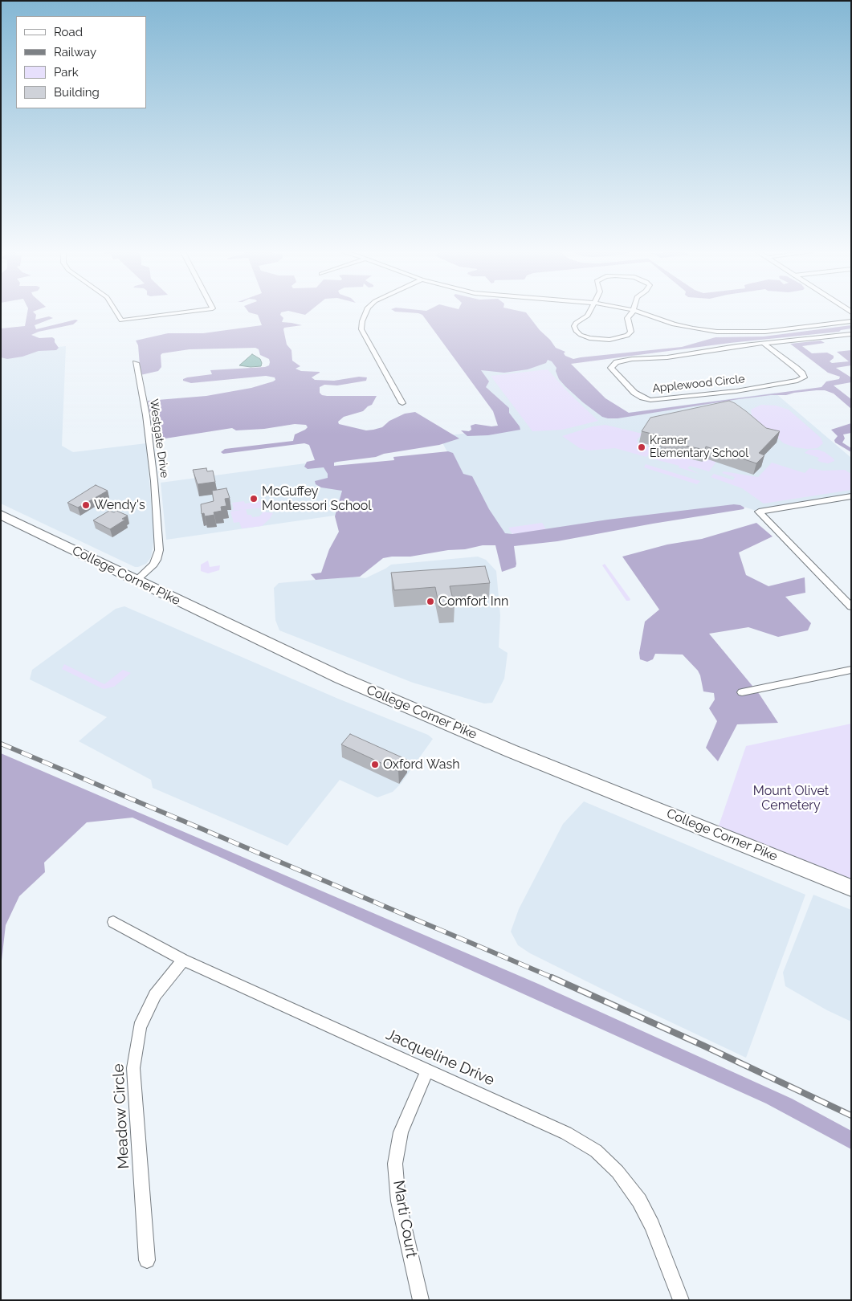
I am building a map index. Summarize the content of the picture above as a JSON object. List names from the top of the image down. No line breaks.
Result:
{"streets":{"highway":["College Corner Pike"],"street":["Applewood Circle","Westgate Drive","Jacqueline Drive","Meadow Circle","Marti Court"]},"crossings":[["Westgate Drive","College Corner Pike"],["Jacqueline Drive","Meadow Circle"],["Jacqueline Drive","Marti Court"]],"parks":["Mount Olivet Cemetery"],"places":["Kramer Elementary School","McGuffey Montessori School","Wendy's","Comfort Inn","Oxford Wash"],"legend":["Road","Railway","Park","Building"]}
